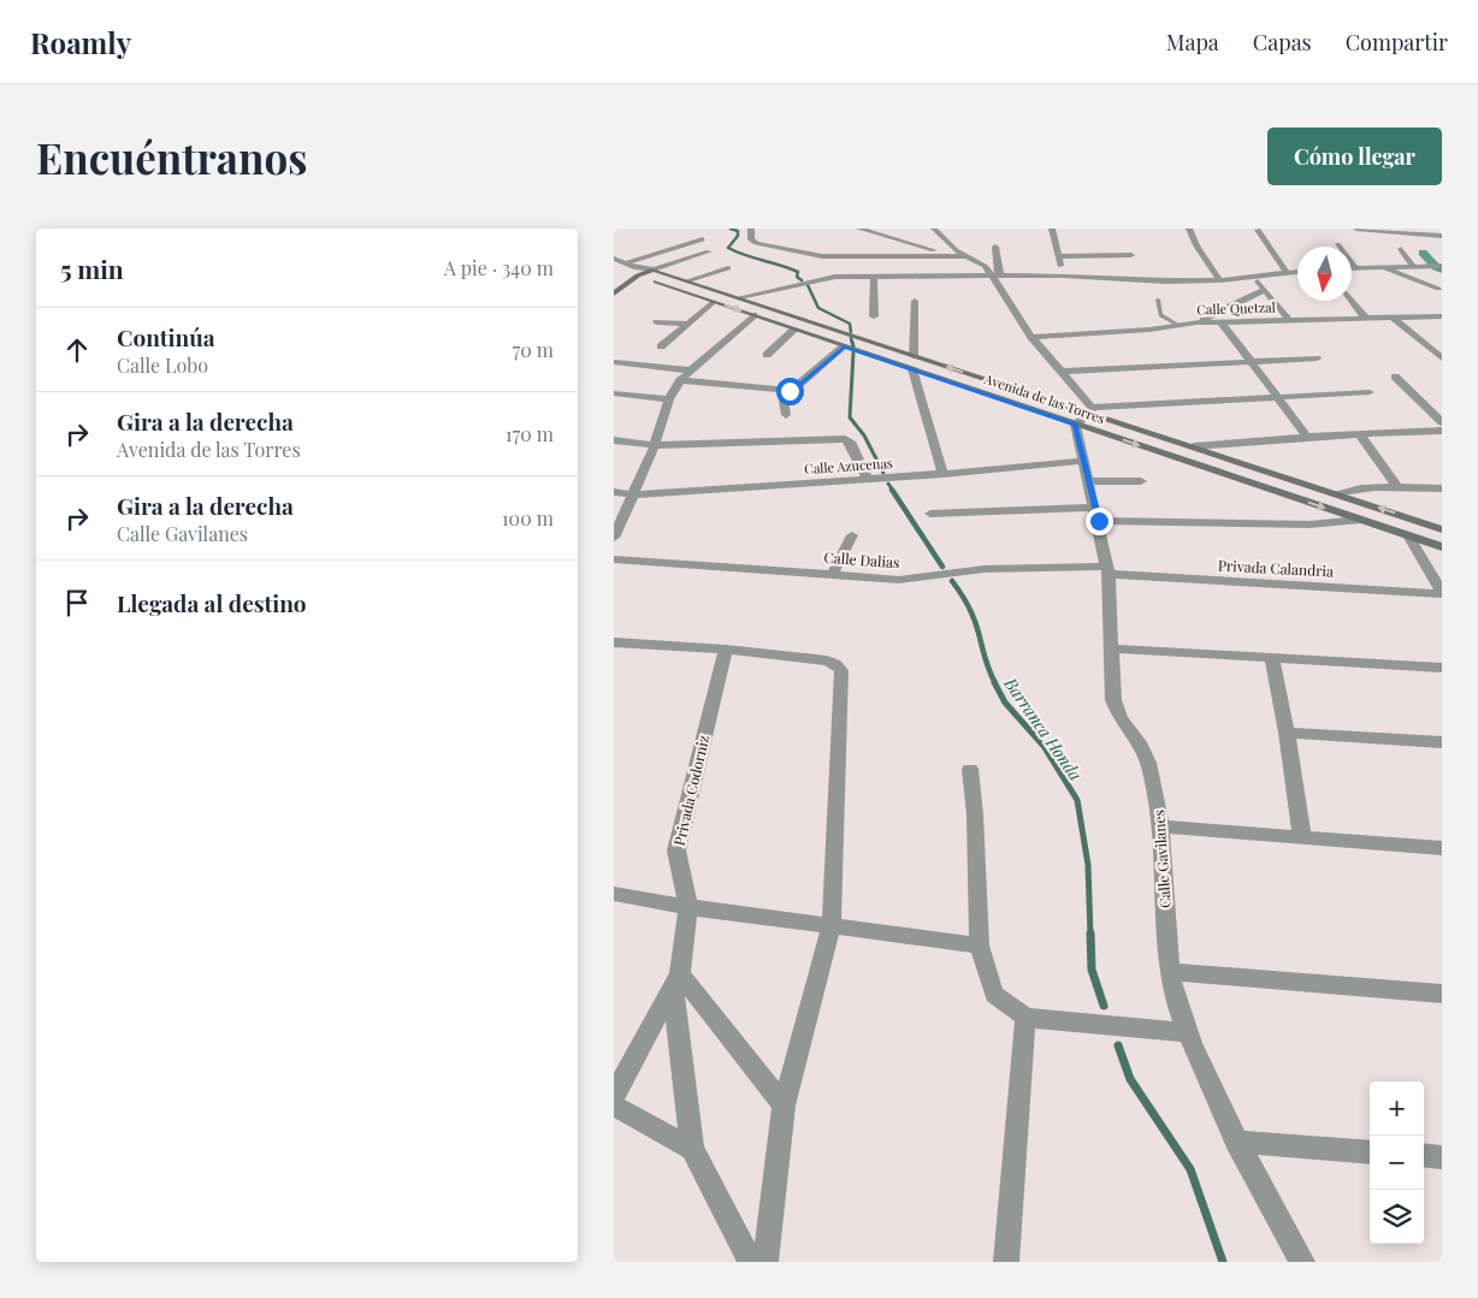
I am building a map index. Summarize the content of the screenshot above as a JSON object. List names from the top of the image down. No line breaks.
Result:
{"streets":{"main road":["Avenida de las Torres"],"street":["Calle Quetzal","Calle Azucenas","Calle Dalias","Privada Calandria","Privada Codorniz","Calle Gavilanes"]},"crossings":[["Avenida de las Torres","Calle Gavilanes"],["Calle Azucenas","Calle Gavilanes"],["Calle Dalias","Privada Calandria"],["Calle Dalias","Calle Gavilanes"],["Privada Calandria","Calle Gavilanes"]],"water":["Barranca Honda"],"north":"bottom","page":{"header":"Roamly","nav":["Mapa","Capas","Compartir"],"buttons":"Cómo llegar","title":"Encuéntranos","heading":["5 min","A pie · 340 m"],"list":[["Continúa","Calle Lobo","70 m"],["Gira a la derecha","Avenida de las Torres","170 m"],["Gira a la derecha","Calle Gavilanes","100 m"],"Llegada al destino"],"map_buttons":["+","−"]}}
